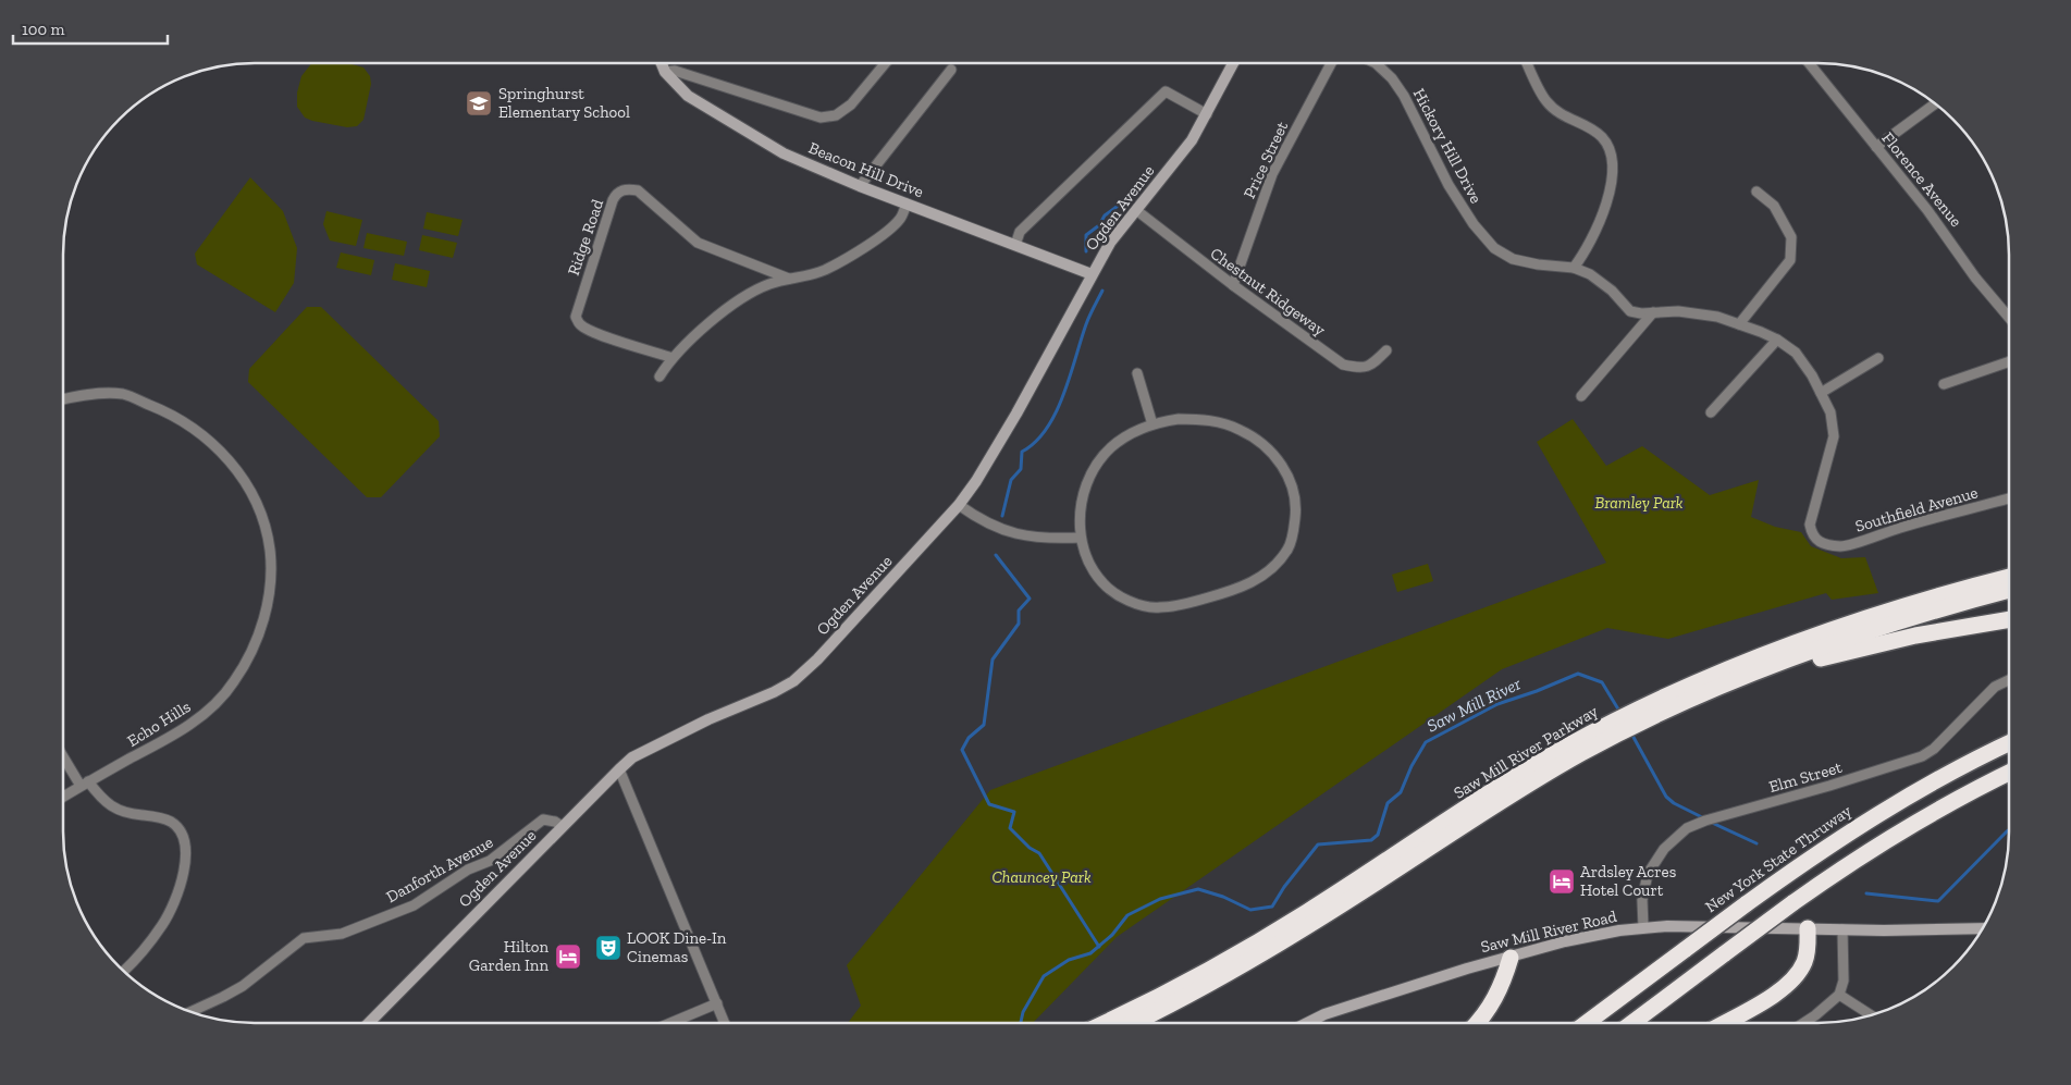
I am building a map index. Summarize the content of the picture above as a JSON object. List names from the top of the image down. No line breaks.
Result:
{"streets":{"highway":["Saw Mill River Parkway","New York State Thruway"],"street":["Hickory Hill Drive","Price Street","Beacon Hill Drive","Florence Avenue","Ogden Avenue","Ridge Road","Chestnut Ridgeway","Southfield Avenue","Echo Hills","Elm Street","Danforth Avenue","Saw Mill River Road"]},"crossings":[["Hickory Hill Drive","Southfield Avenue"],["Price Street","Chestnut Ridgeway"],["Beacon Hill Drive","Ogden Avenue"],["Ogden Avenue","Chestnut Ridgeway"],["Ogden Avenue","Danforth Avenue"],["Elm Street","Saw Mill River Road"]],"water":["Saw Mill River"],"parks":["Bramley Park","Chauncey Park"],"places":{"school or university":["Springhurst Elementary School"],"hotel":["Ardsley Acres Hotel Court","Hilton Garden Inn"],"theatre":["LOOK Dine-In Cinemas"]},"scale_bar":"100 m"}
